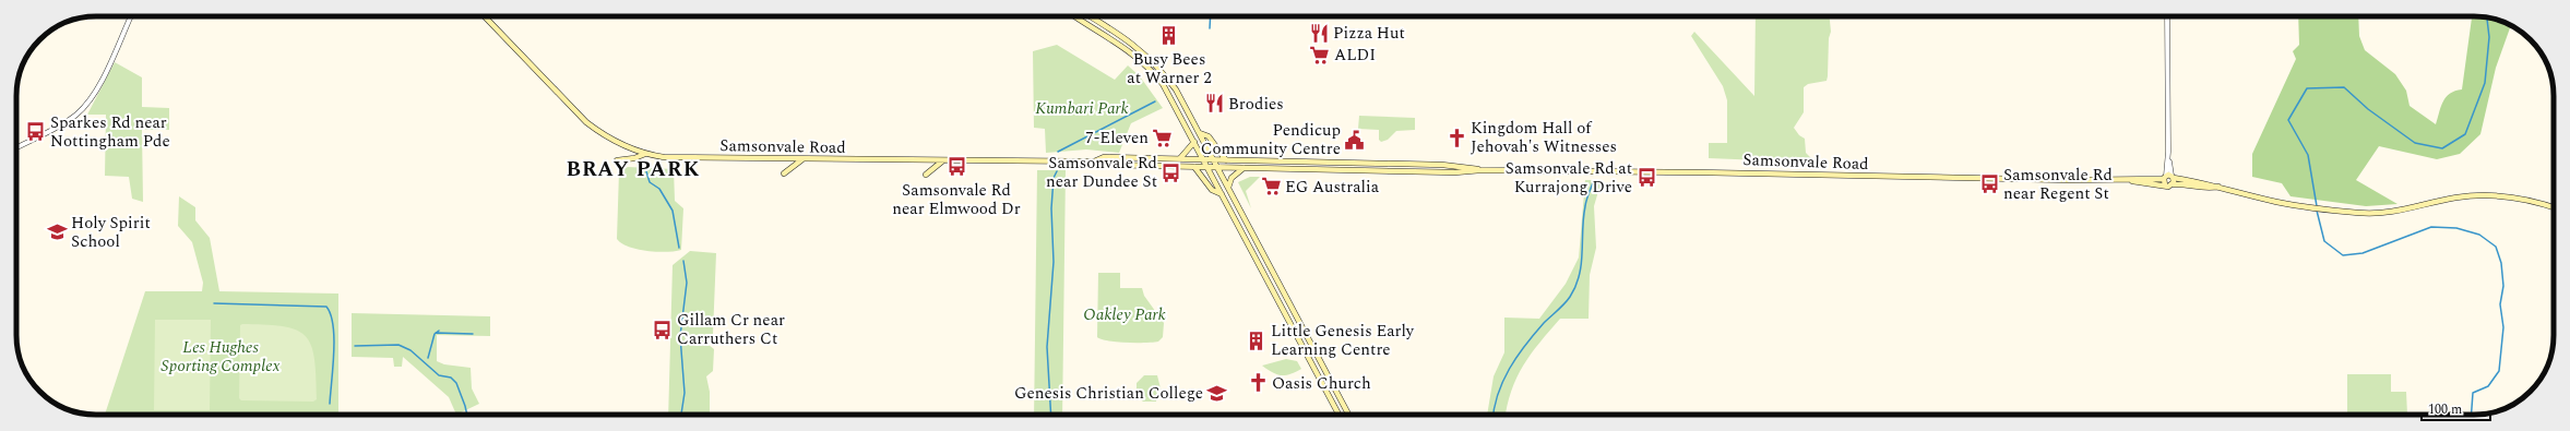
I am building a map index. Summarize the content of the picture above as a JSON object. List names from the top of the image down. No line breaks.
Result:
{"streets":{"main road":["Samsonvale Road"]},"districts":["BRAY PARK"],"parks":["Kumbari Park","Oakley Park","Les Hughes Sporting Complex"],"places":{"restaurant":["Pizza Hut","Brodies"],"building":["Busy Bees at Warner 2","Little Genesis Early Learning Centre"],"supermarket":["ALDI","7-Eleven","EG Australia"],"bus stop":["Sparkes Rd near Nottingham Pde","Samsonvale Rd near Elmwood Dr","Samsonvale Rd near Dundee St","Samsonvale Rd at Kurrajong Drive","Samsonvale Rd near Regent St","Gillam Cr near Carruthers Ct"],"church":["Kingdom Hall of Jehovah's Witnesses","Oasis Church"],"public building":["Pendicup Community Centre"],"school or university":["Holy Spirit School","Genesis Christian College"]},"scale_bar":"100 m"}
